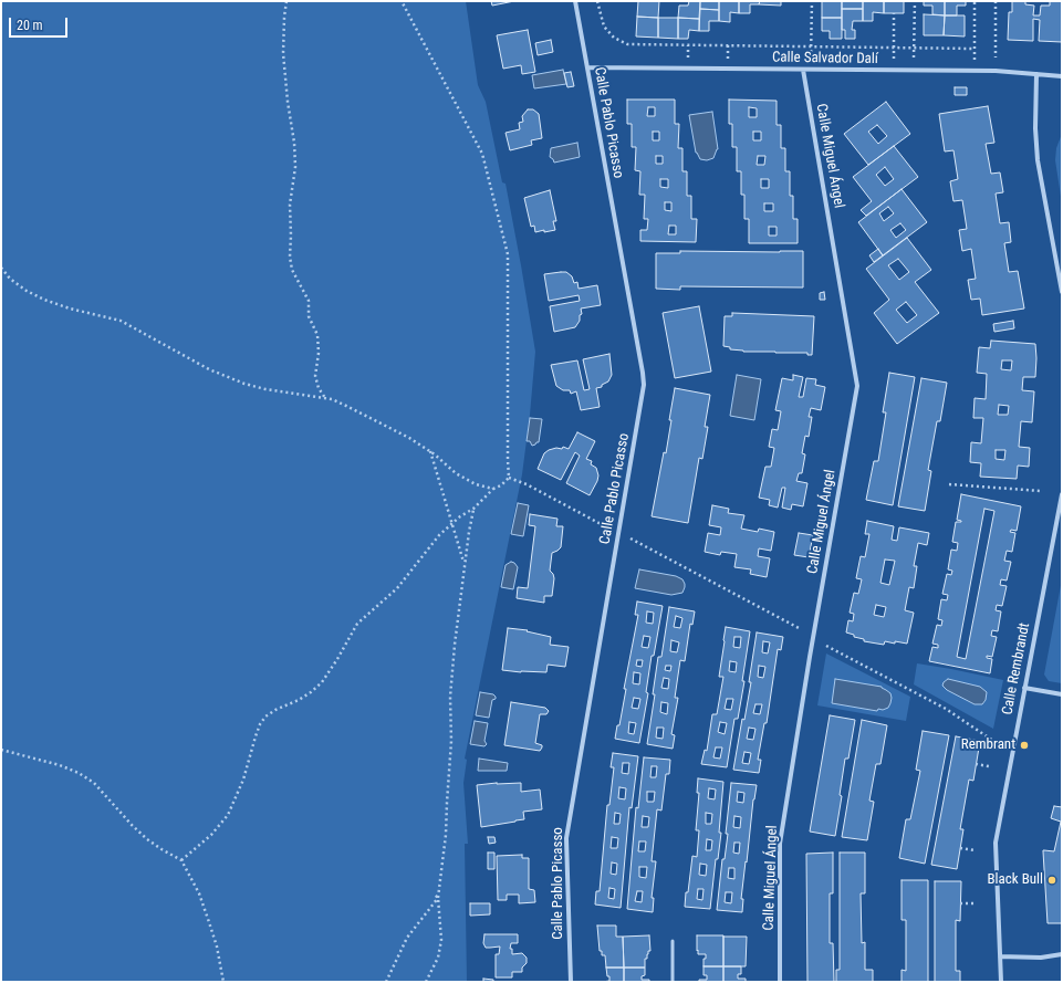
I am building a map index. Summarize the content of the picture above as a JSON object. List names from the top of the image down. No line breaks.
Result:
{"streets":{"street":["Calle Salvador Dalí","Calle Pablo Picasso","Calle Miguel Ángel","Calle Rembrandt"]},"crossings":[["Calle Salvador Dalí","Calle Pablo Picasso"],["Calle Salvador Dalí","Calle Miguel Ángel"]],"places":["Rembrant","Black Bull"],"scale_bar":"20 m"}
